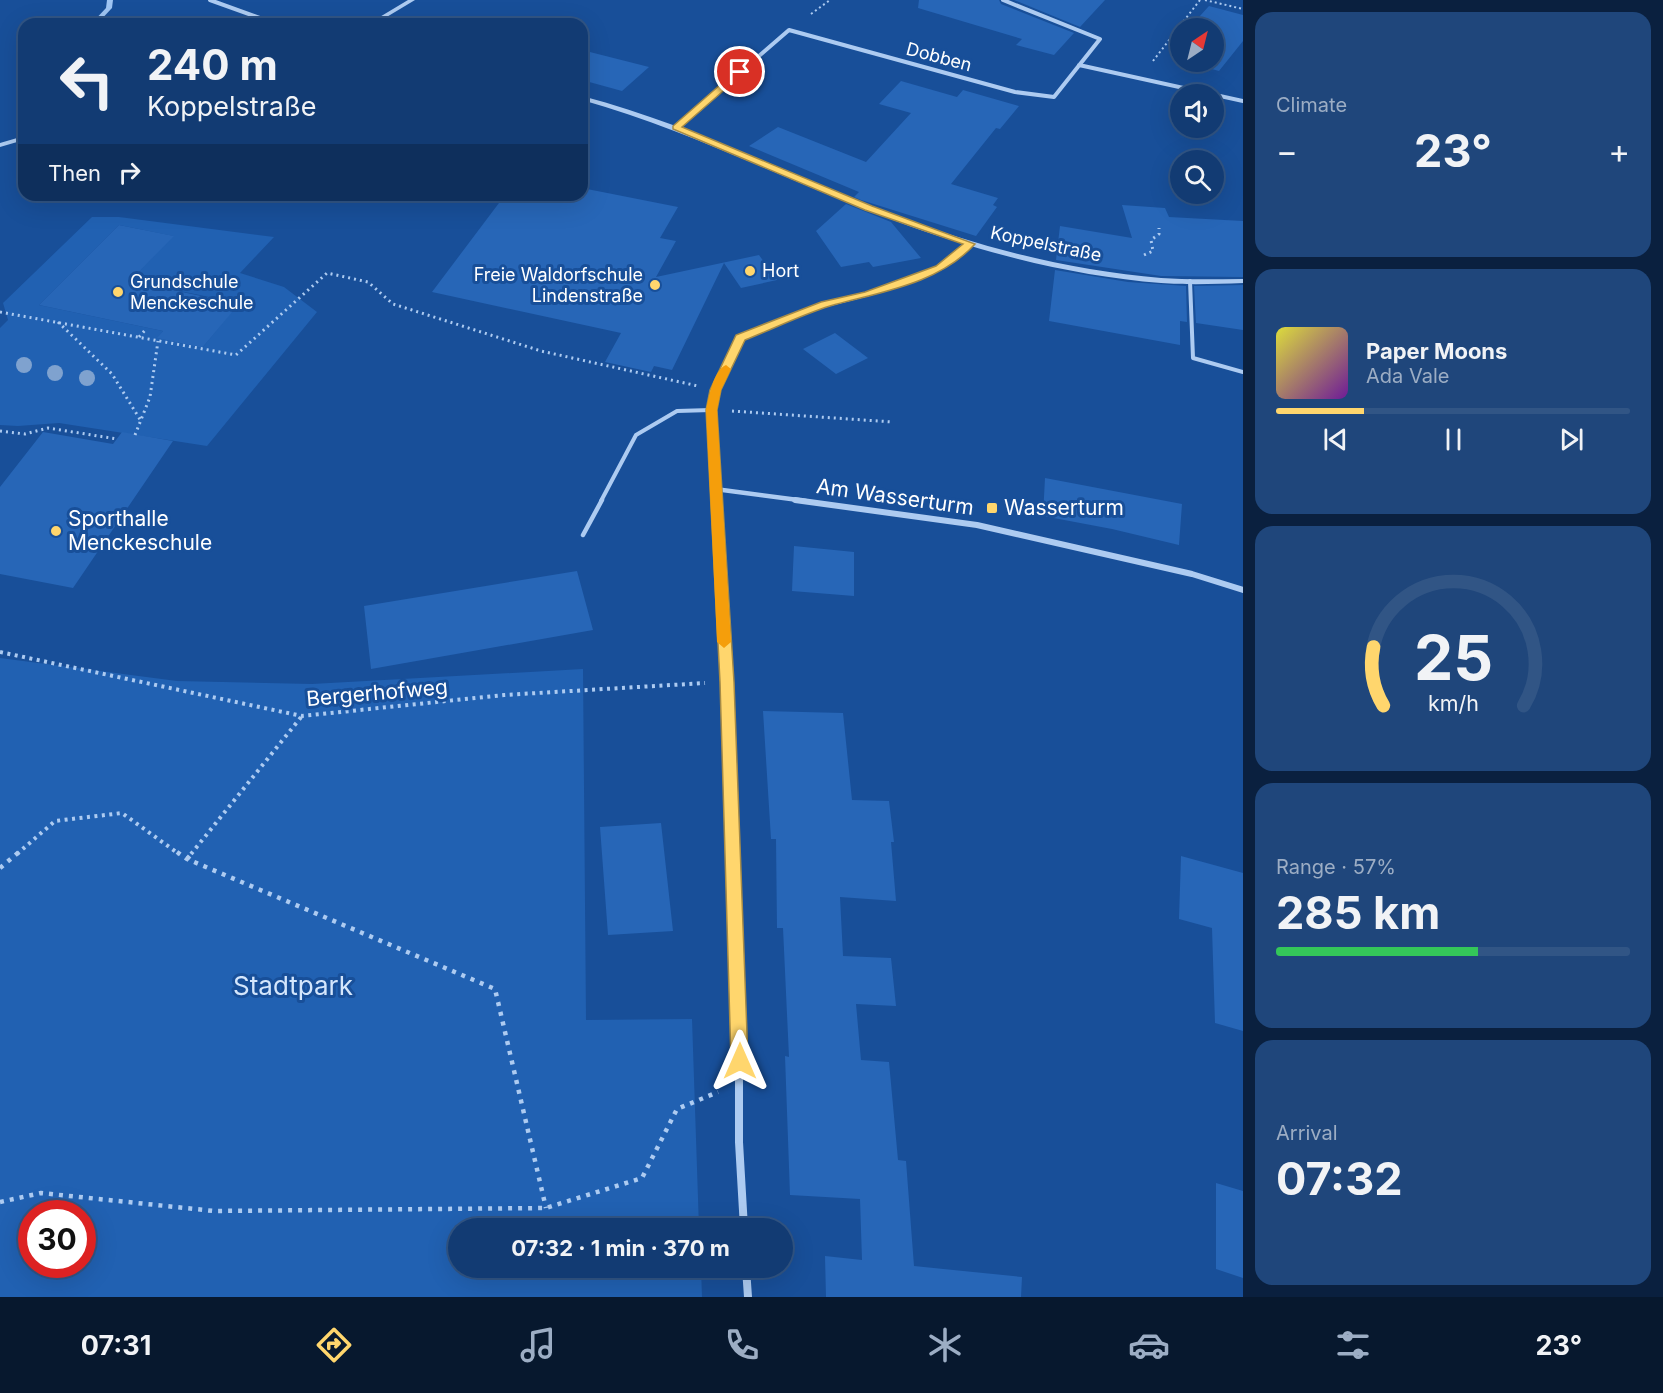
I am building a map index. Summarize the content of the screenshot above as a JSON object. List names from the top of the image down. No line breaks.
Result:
{"streets":{"street":["Dobben","Koppelstraße","Am Wasserturm"],"path":["Bergerhofweg"]},"crossings":[["Dobben","Koppelstraße"]],"parks":["Stadtpark"],"places":{"other":["Hort","Freie Waldorfschule Lindenstraße","Grundschule Menckeschule","Sporthalle Menckeschule"],"transit":["Wasserturm"]},"north":"top right","page":{"tile":["Climate",["Range · 57%","285 km"],["Arrival","07:32"]],"turn":["240 m","Koppelstraße"],"heat":["−","23°","+"],"then":"Then","song":["Paper Moons","Ada Vale"],"limit":"30","trip":"07:32 · 1 min · 370 m","tabs":["07:31","23°"],"gauge":["25","km/h"]}}
